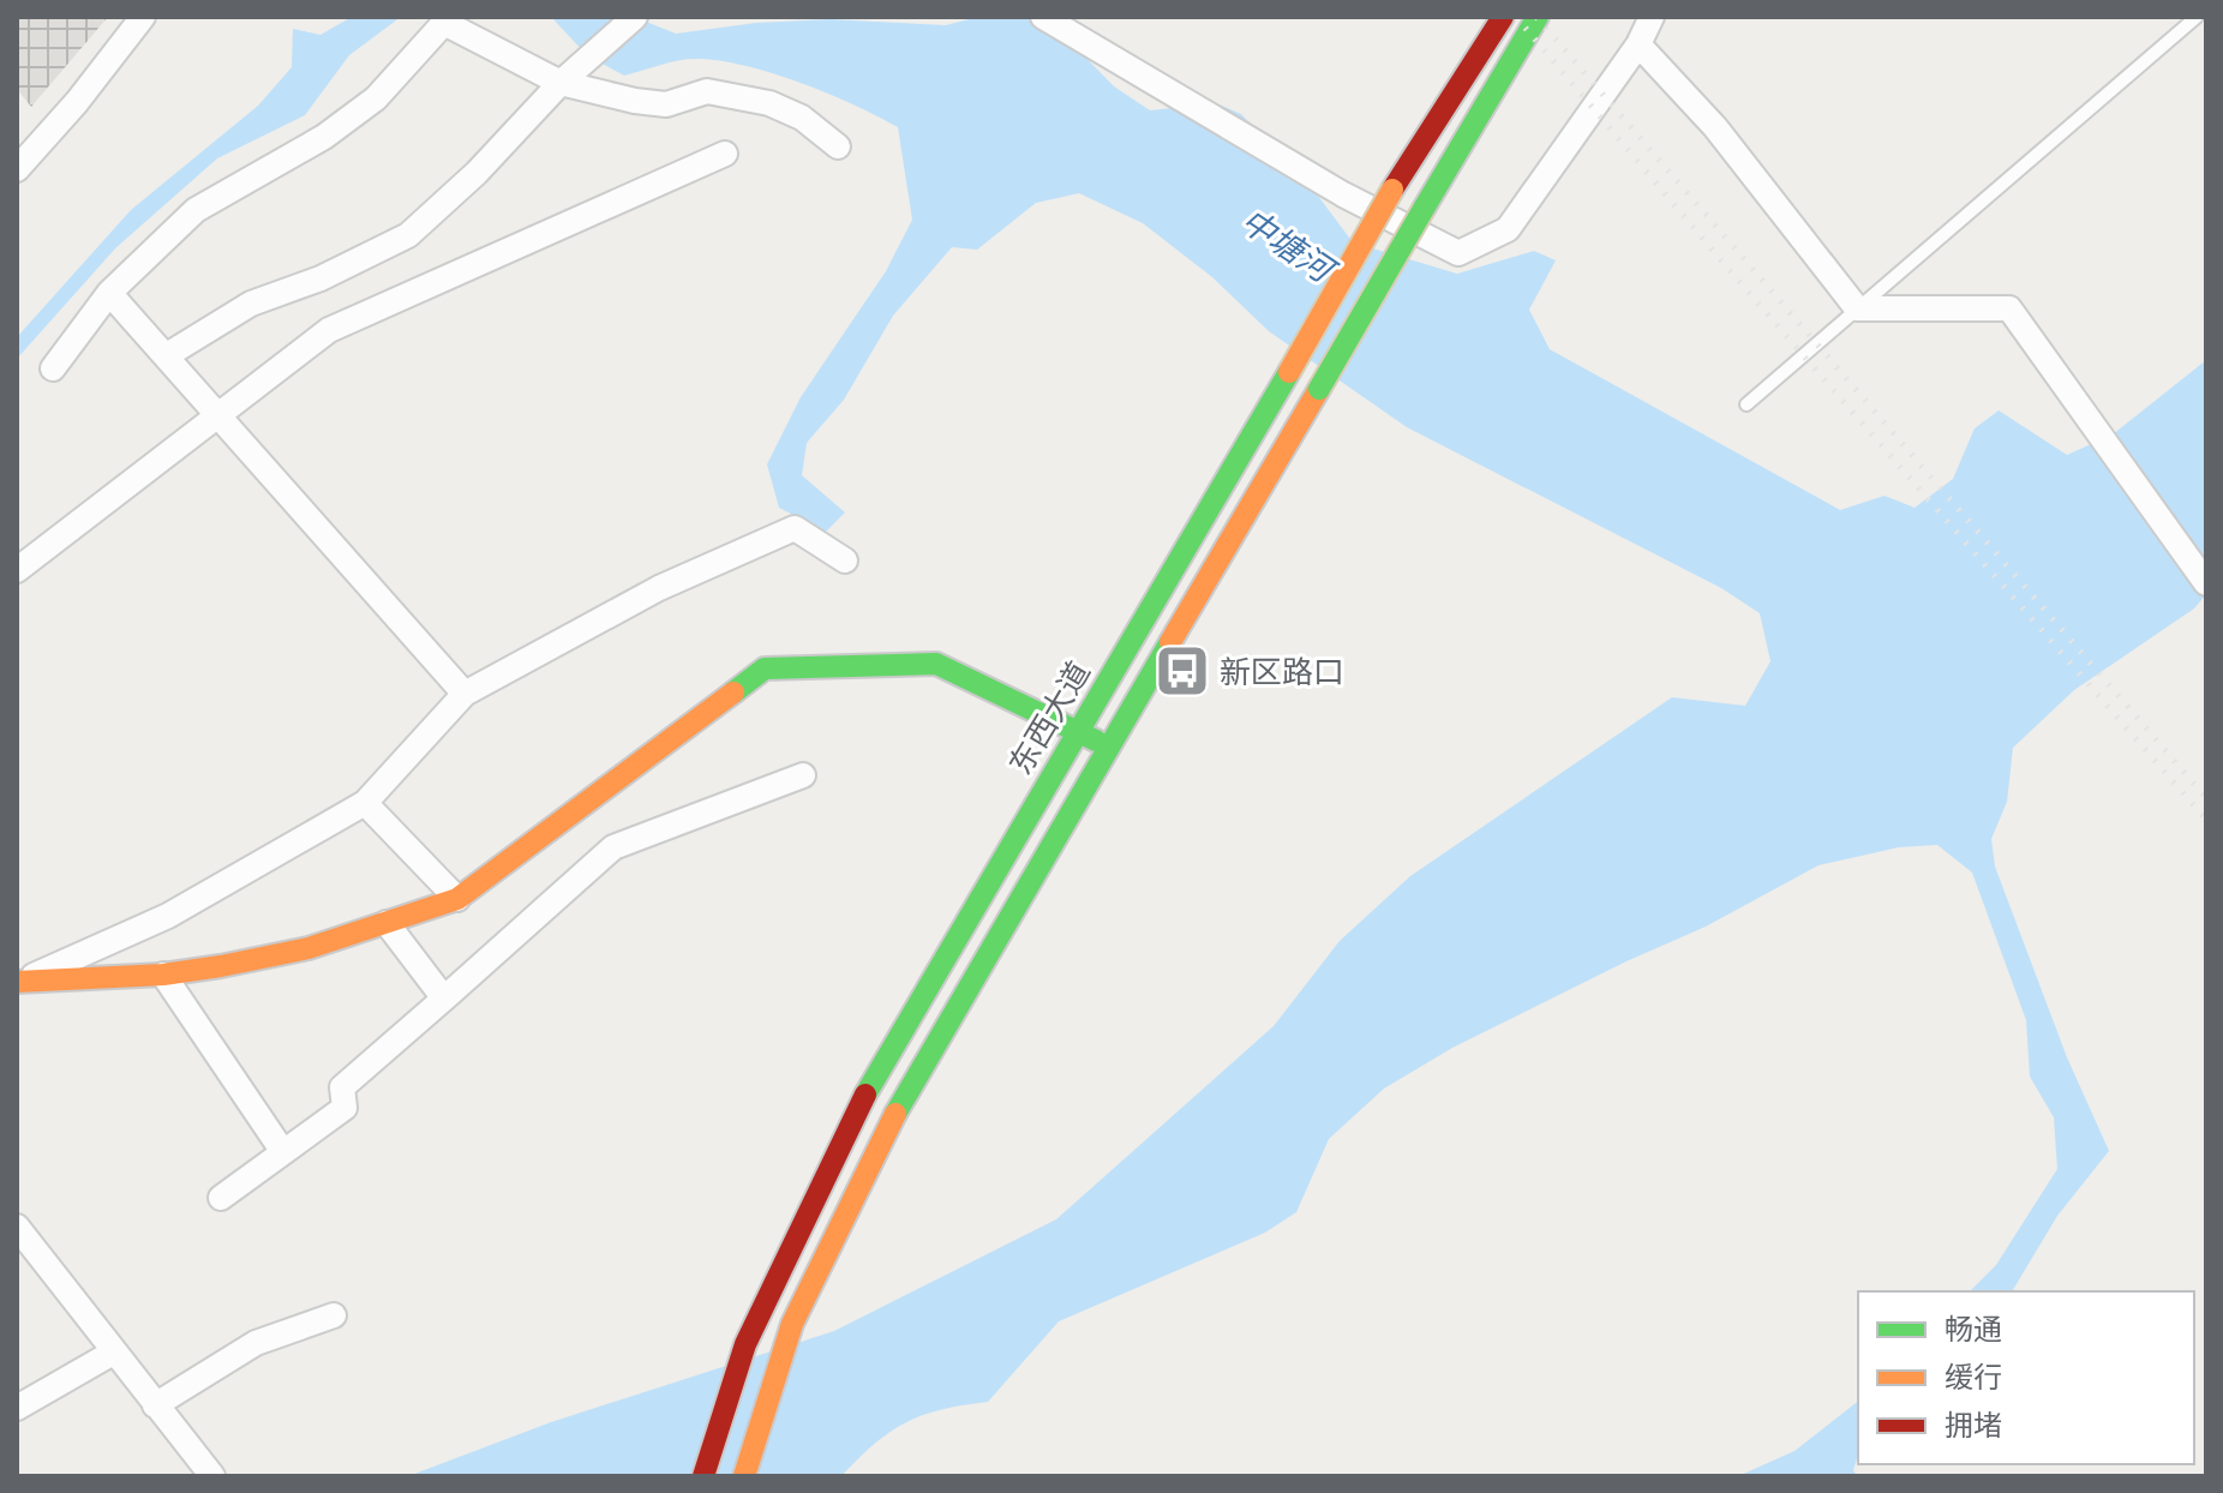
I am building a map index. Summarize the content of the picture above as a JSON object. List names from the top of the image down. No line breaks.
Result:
{"streets":{"main road":["东西大道"]},"water":["中塘河"],"places":{"bus stop":["新区路口"]},"legend":["畅通","缓行","拥堵"]}
